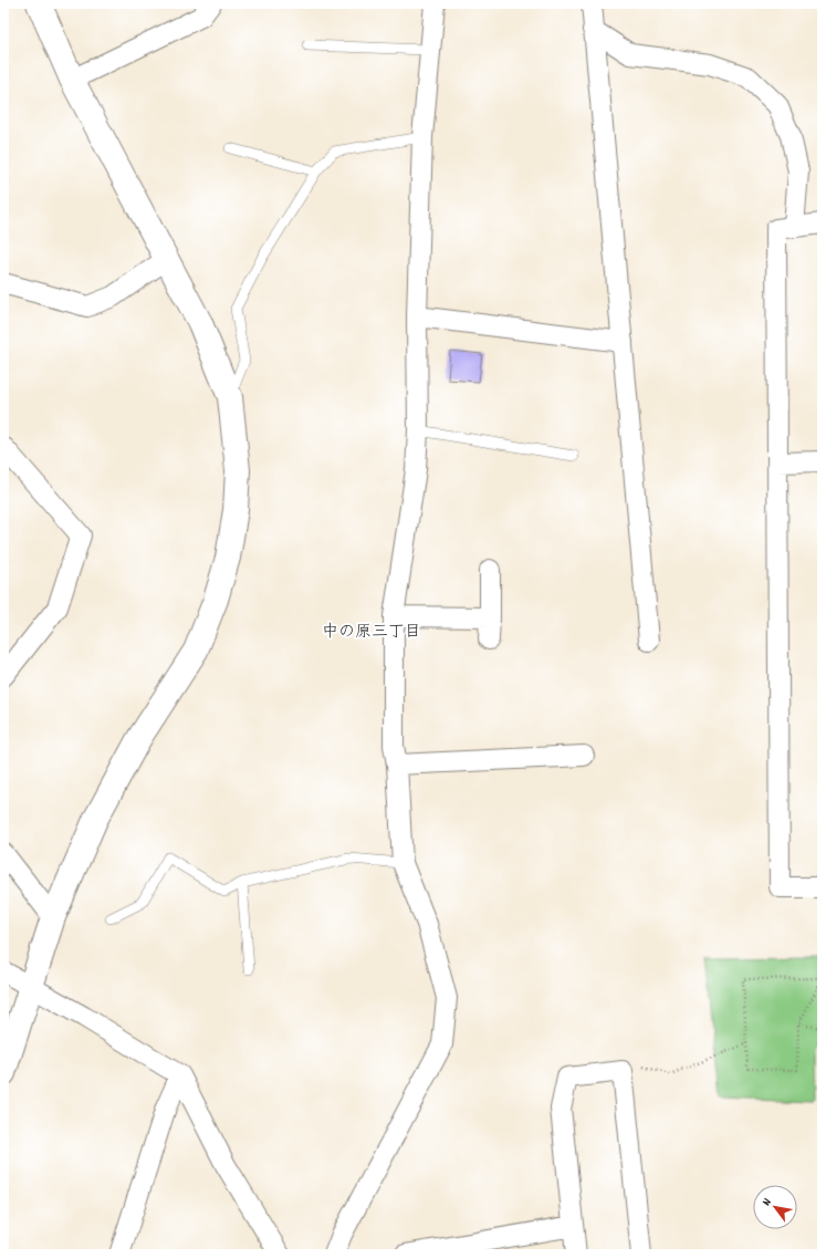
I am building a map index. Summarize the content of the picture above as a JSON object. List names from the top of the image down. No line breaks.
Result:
{"districts":["中の原三丁目"],"north":"top left"}
